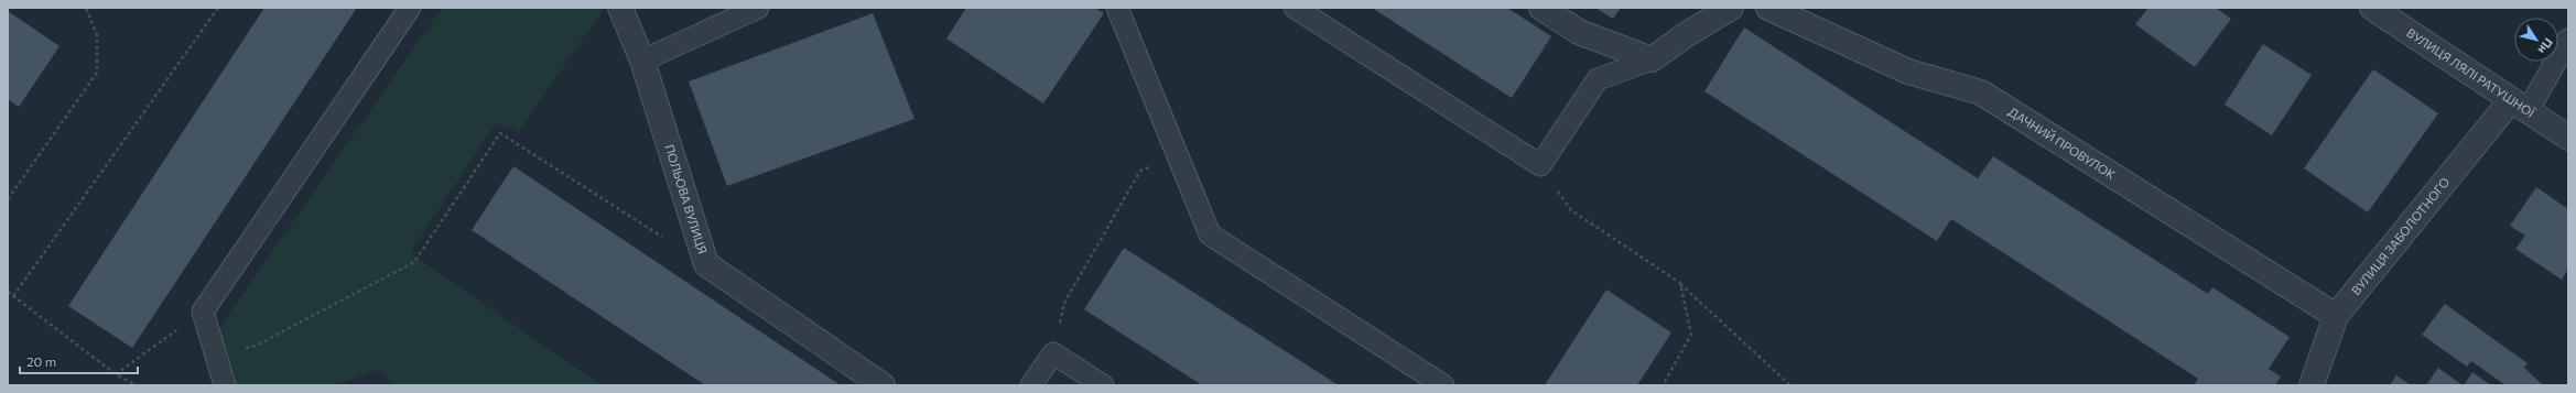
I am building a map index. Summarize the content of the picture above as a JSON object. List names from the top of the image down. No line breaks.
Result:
{"streets":{"street":["ВУЛИЦЯ ЛЯЛІ РАТУШНОЇ","ДАЧНИЙ ПРОВУЛОК","ПОЛЬОВА ВУЛИЦЯ","ВУЛИЦЯ ЗАБОЛОТНОГО"]},"crossings":[["ВУЛИЦЯ ЛЯЛІ РАТУШНОЇ","ВУЛИЦЯ ЗАБОЛОТНОГО"],["ДАЧНИЙ ПРОВУЛОК","ВУЛИЦЯ ЗАБОЛОТНОГО"]],"scale_bar":"20 m","north":"bottom right"}
